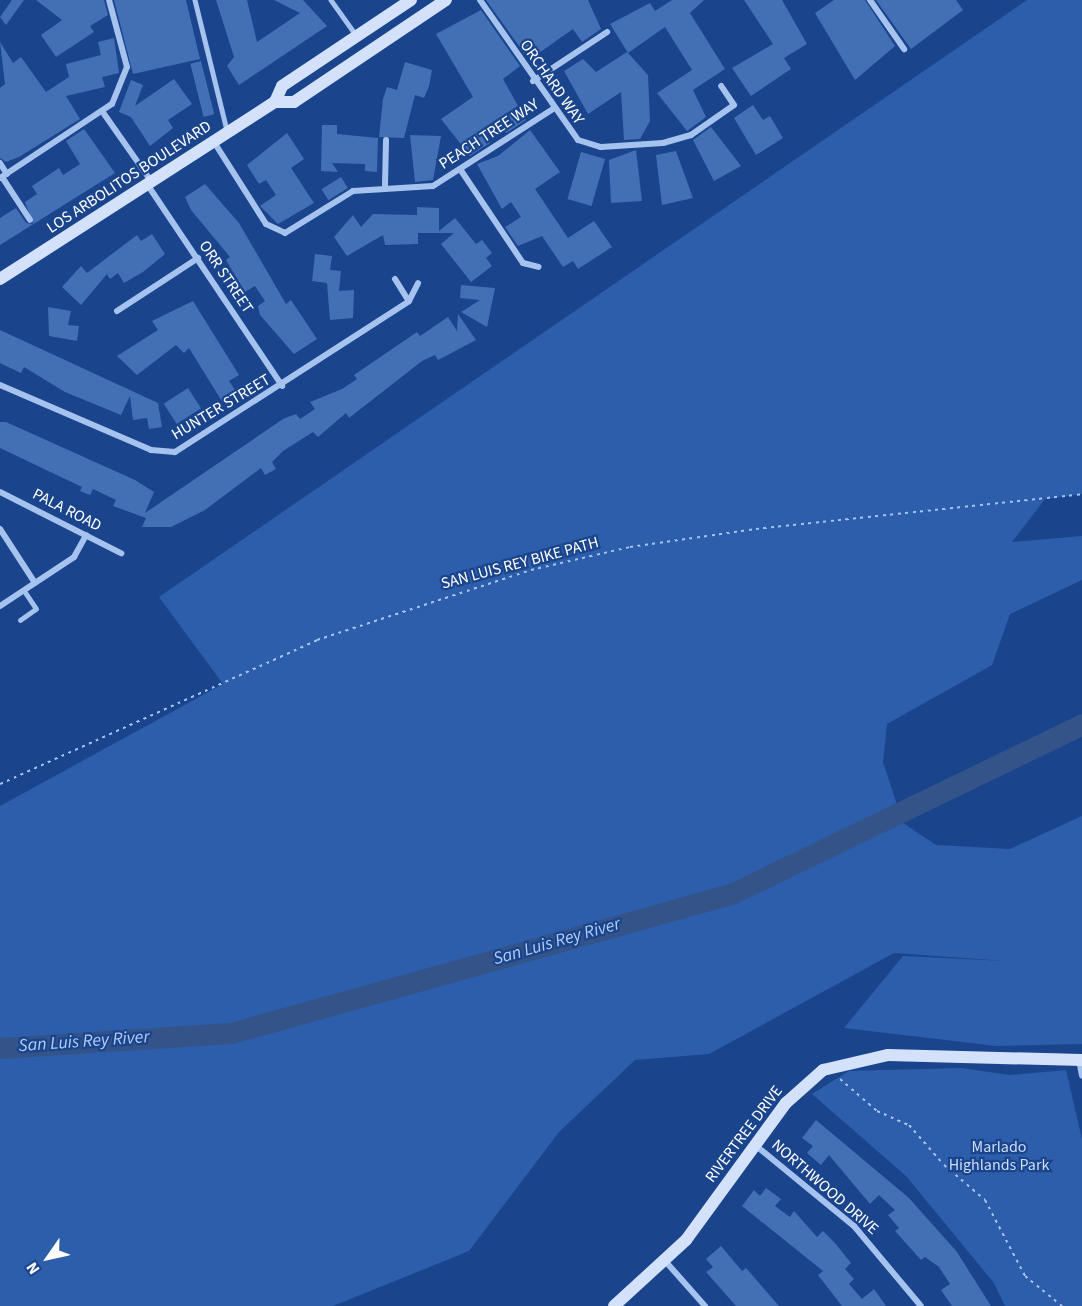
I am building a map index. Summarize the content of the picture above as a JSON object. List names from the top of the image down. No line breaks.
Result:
{"streets":{"street":["ORCHARD WAY","PEACH TREE WAY","LOS ARBOLITOS BOULEVARD","ORR STREET","HUNTER STREET","PALA ROAD","RIVERTREE DRIVE","NORTHWOOD DRIVE"],"path":["SAN LUIS REY BIKE PATH"]},"crossings":[["ORCHARD WAY","PEACH TREE WAY"],["PEACH TREE WAY","LOS ARBOLITOS BOULEVARD"],["LOS ARBOLITOS BOULEVARD","ORR STREET"],["ORR STREET","HUNTER STREET"],["RIVERTREE DRIVE","NORTHWOOD DRIVE"]],"water":["San Luis Rey River"],"parks":["Marlado Highlands Park"],"north":"bottom left"}
